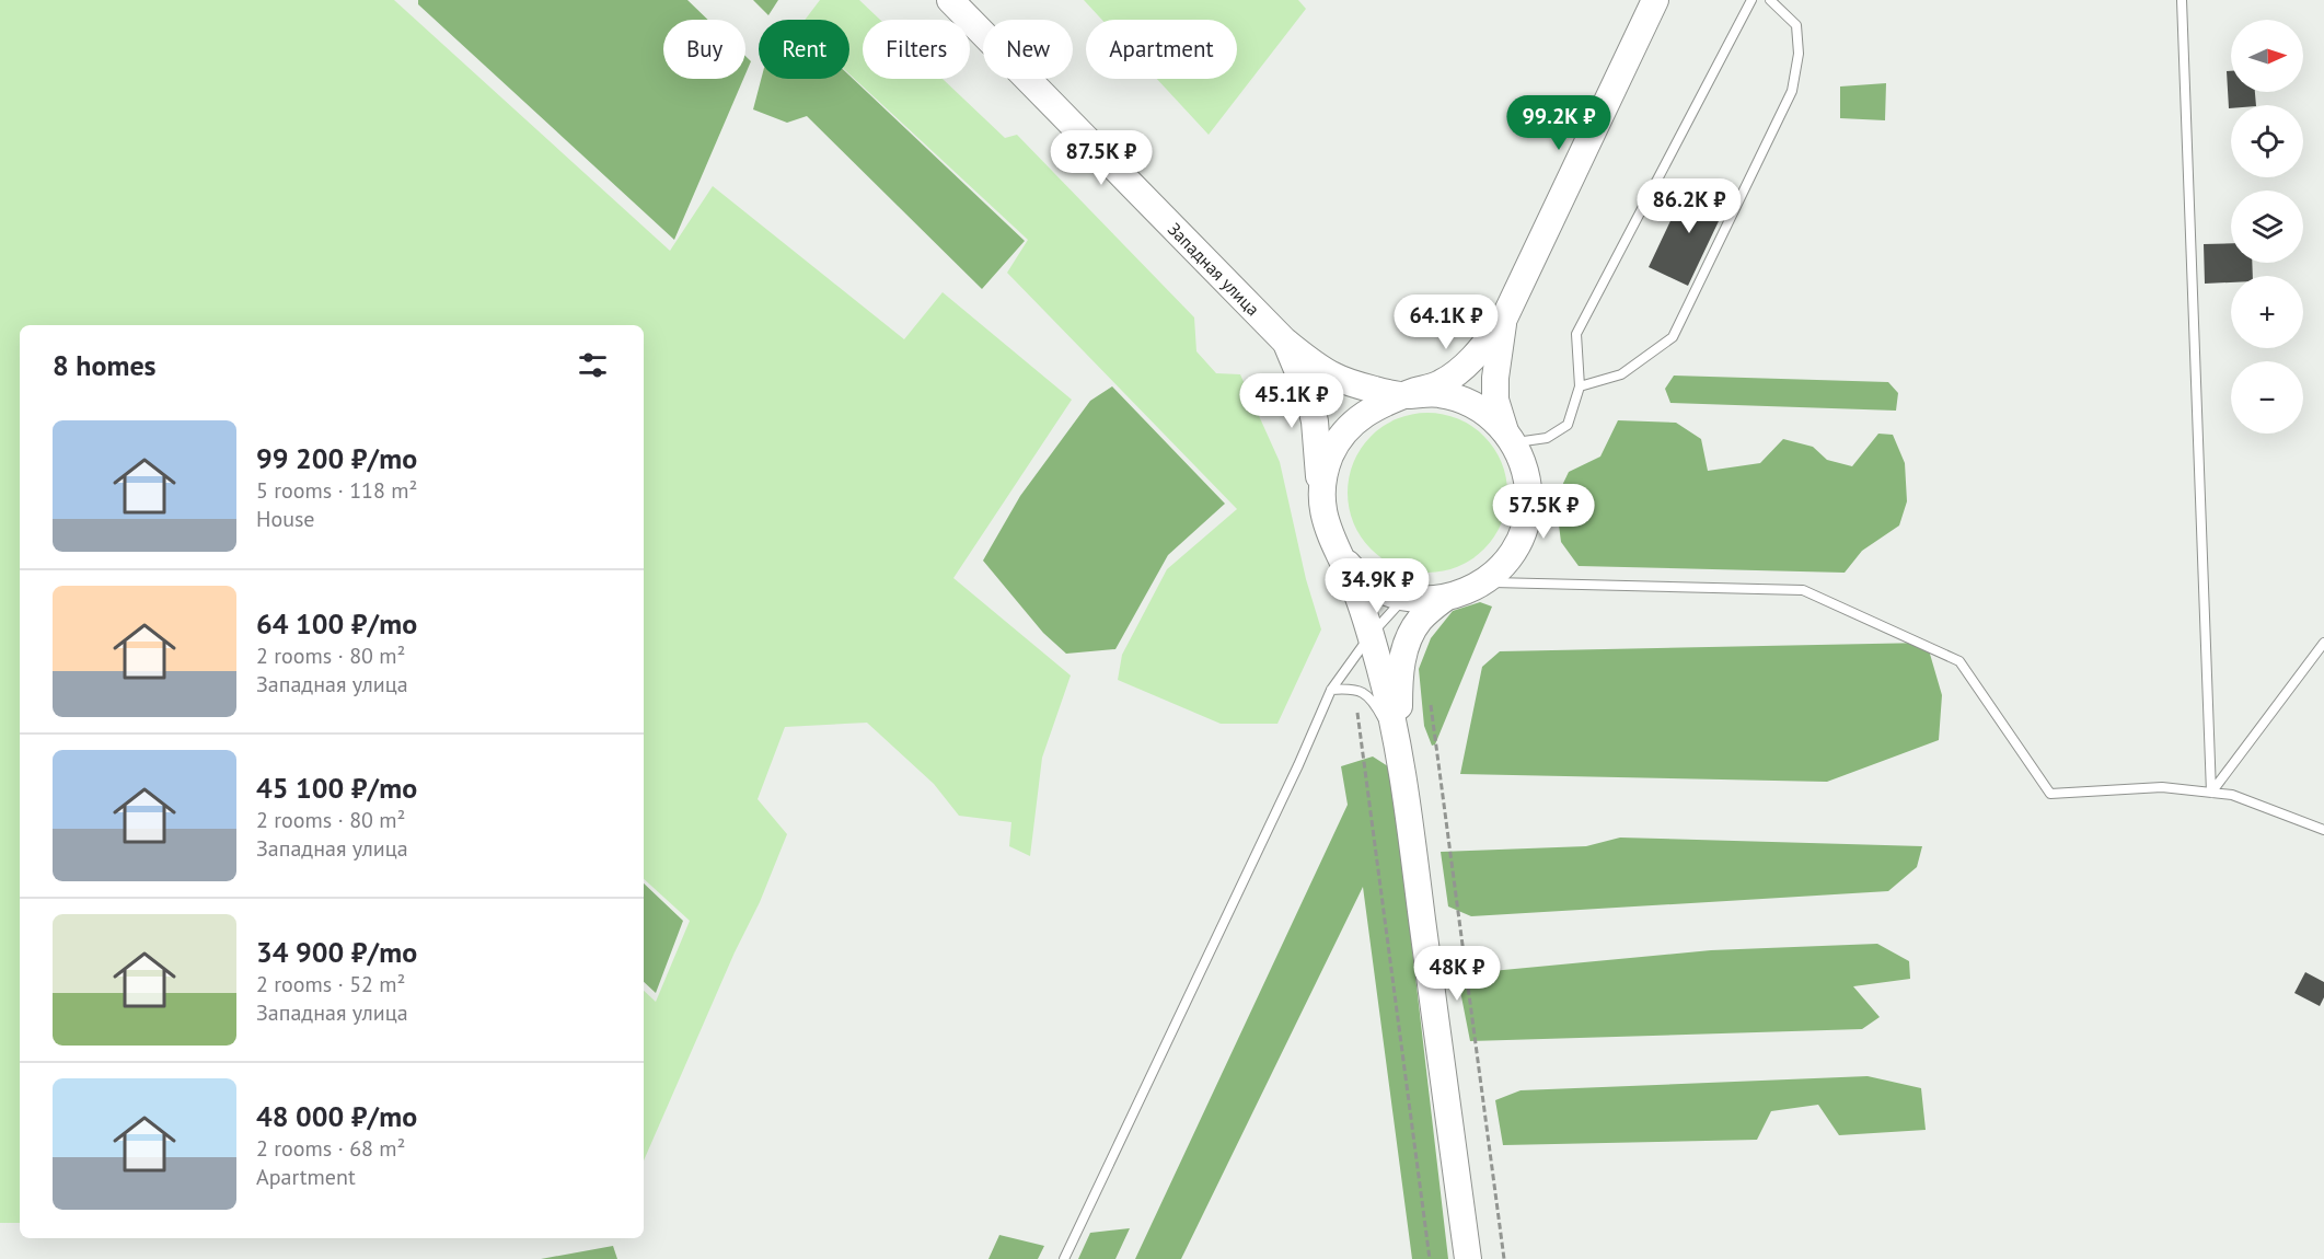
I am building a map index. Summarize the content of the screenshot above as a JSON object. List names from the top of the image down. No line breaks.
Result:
{"streets":{"main road":["Западная улица"]},"north":"right","page":{"map_buttons":["+","−"],"chip":["Buy","Rent","Filters","New","Apartment"],"price":["99.2K ₽","87.5K ₽","86.2K ₽","64.1K ₽","45.1K ₽","57.5K ₽","34.9K ₽","48K ₽"],"heading":"8 homes","list":[{"name":"99 200 ₽/mo","note":"5 rooms · 118 m² · House"},{"name":"64 100 ₽/mo","note":"2 rooms · 80 m² · Западная улица"},{"name":"45 100 ₽/mo","note":"2 rooms · 80 m² · Западная улица"},{"name":"34 900 ₽/mo","note":"2 rooms · 52 m² · Западная улица"},{"name":"48 000 ₽/mo","note":"2 rooms · 68 m² · Apartment"}]}}
